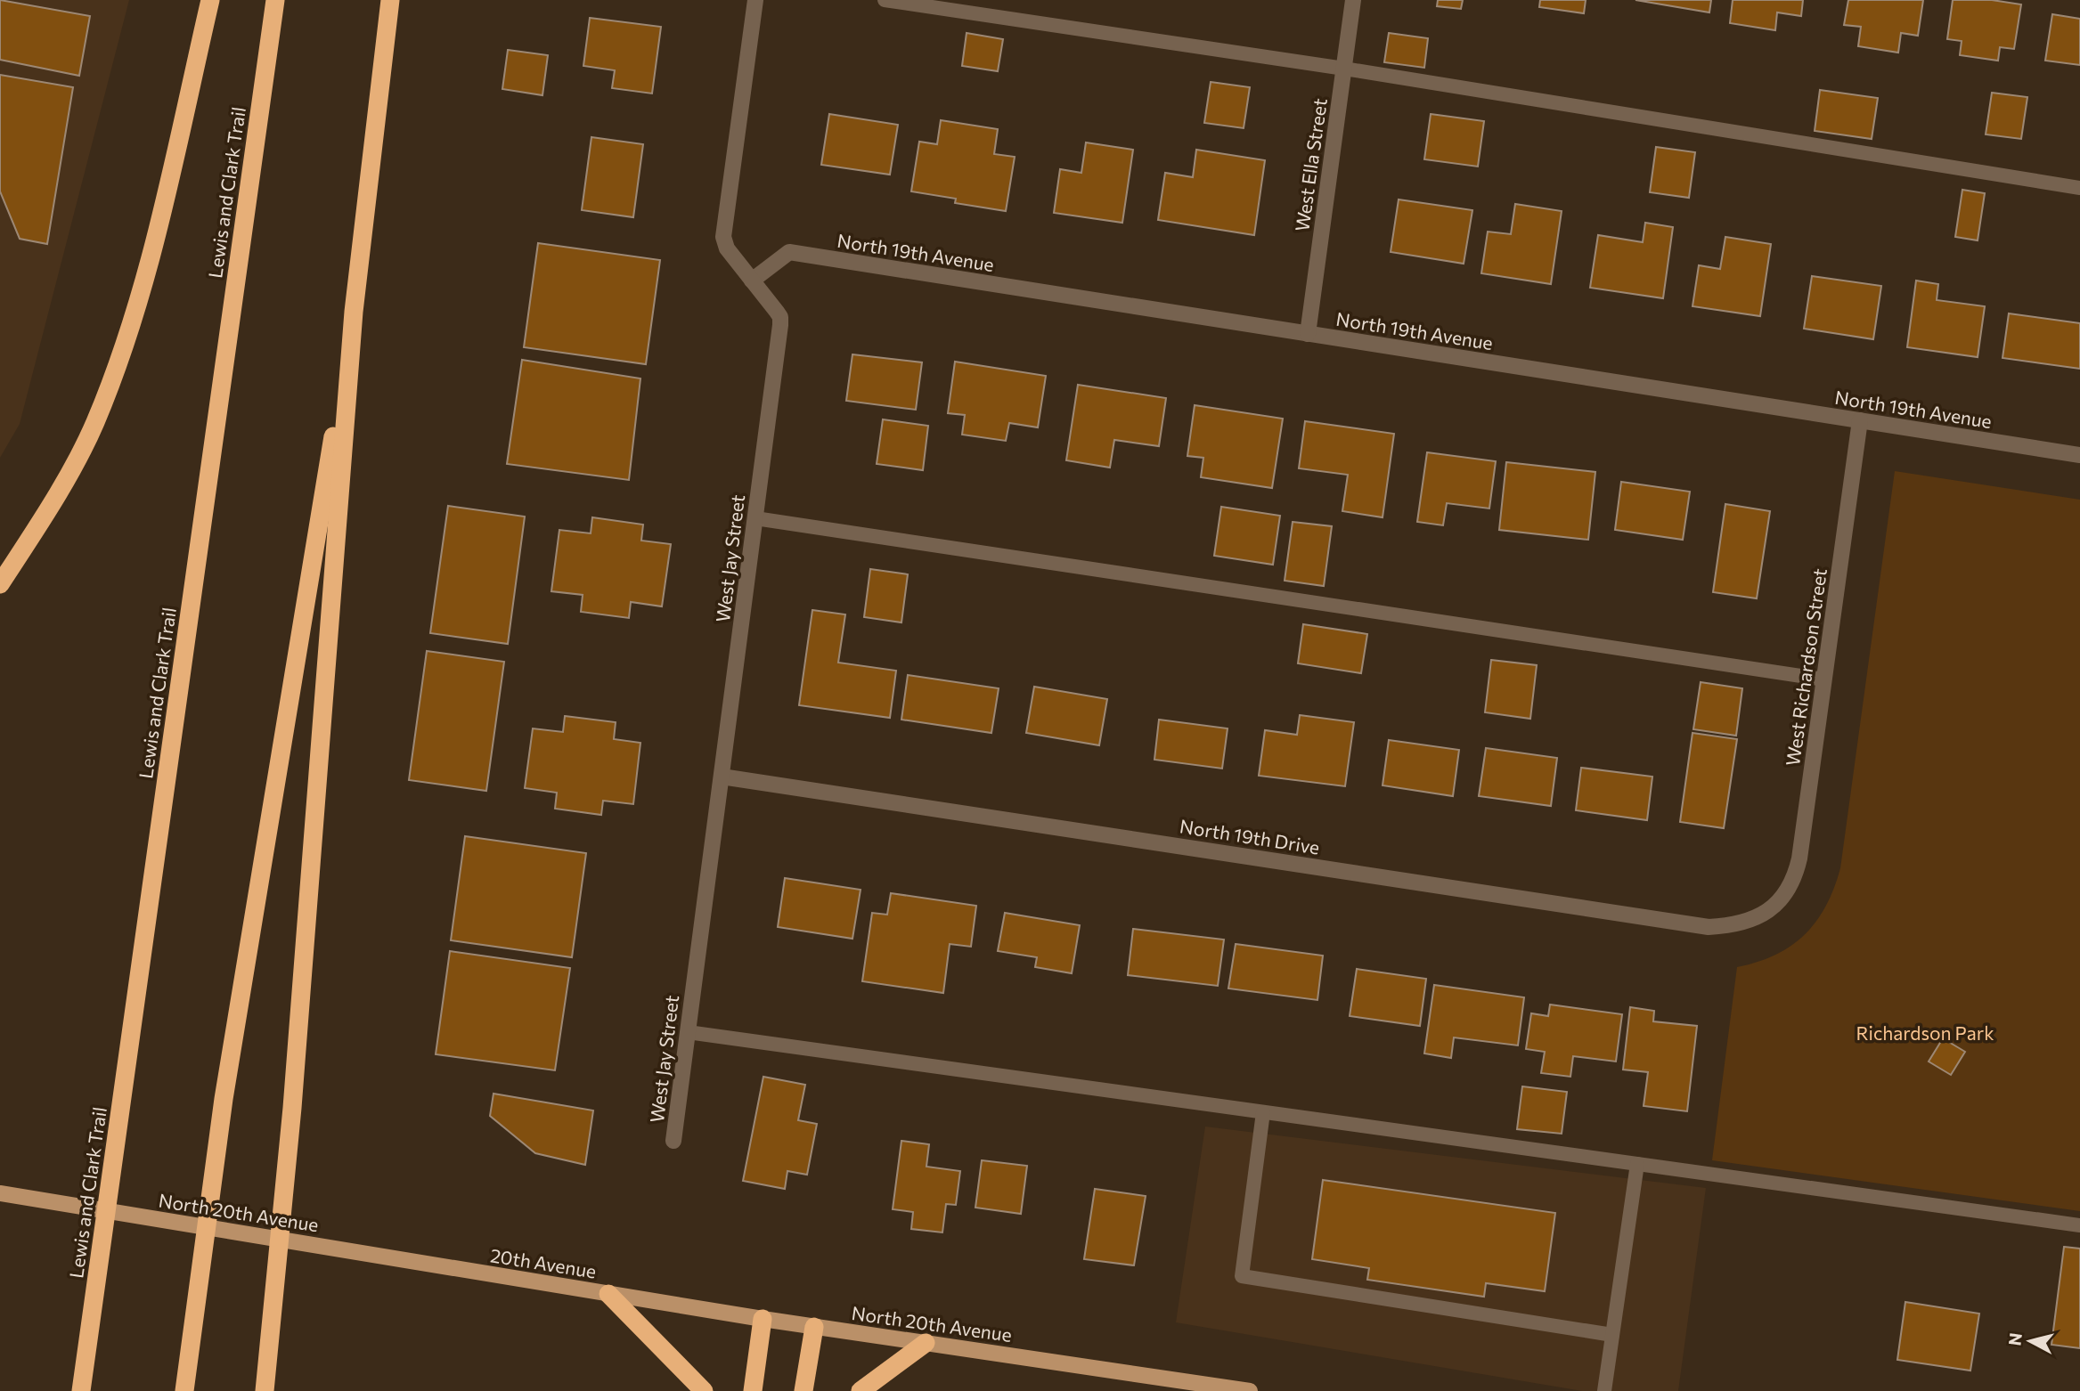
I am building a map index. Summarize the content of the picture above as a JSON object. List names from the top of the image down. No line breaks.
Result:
{"streets":{"highway":["Lewis and Clark Trail"],"main road":["North 20th Avenue","20th Avenue"],"street":["West Ella Street","North 19th Avenue","West Jay Street","West Richardson Street","North 19th Drive"]},"crossings":[["West Ella Street","North 19th Avenue"],["North 19th Avenue","West Jay Street"],["North 19th Avenue","West Richardson Street"],["West Jay Street","North 19th Drive"],["West Richardson Street","North 19th Drive"],["North 20th Avenue","20th Avenue"]],"parks":["Richardson Park"],"north":"left"}
